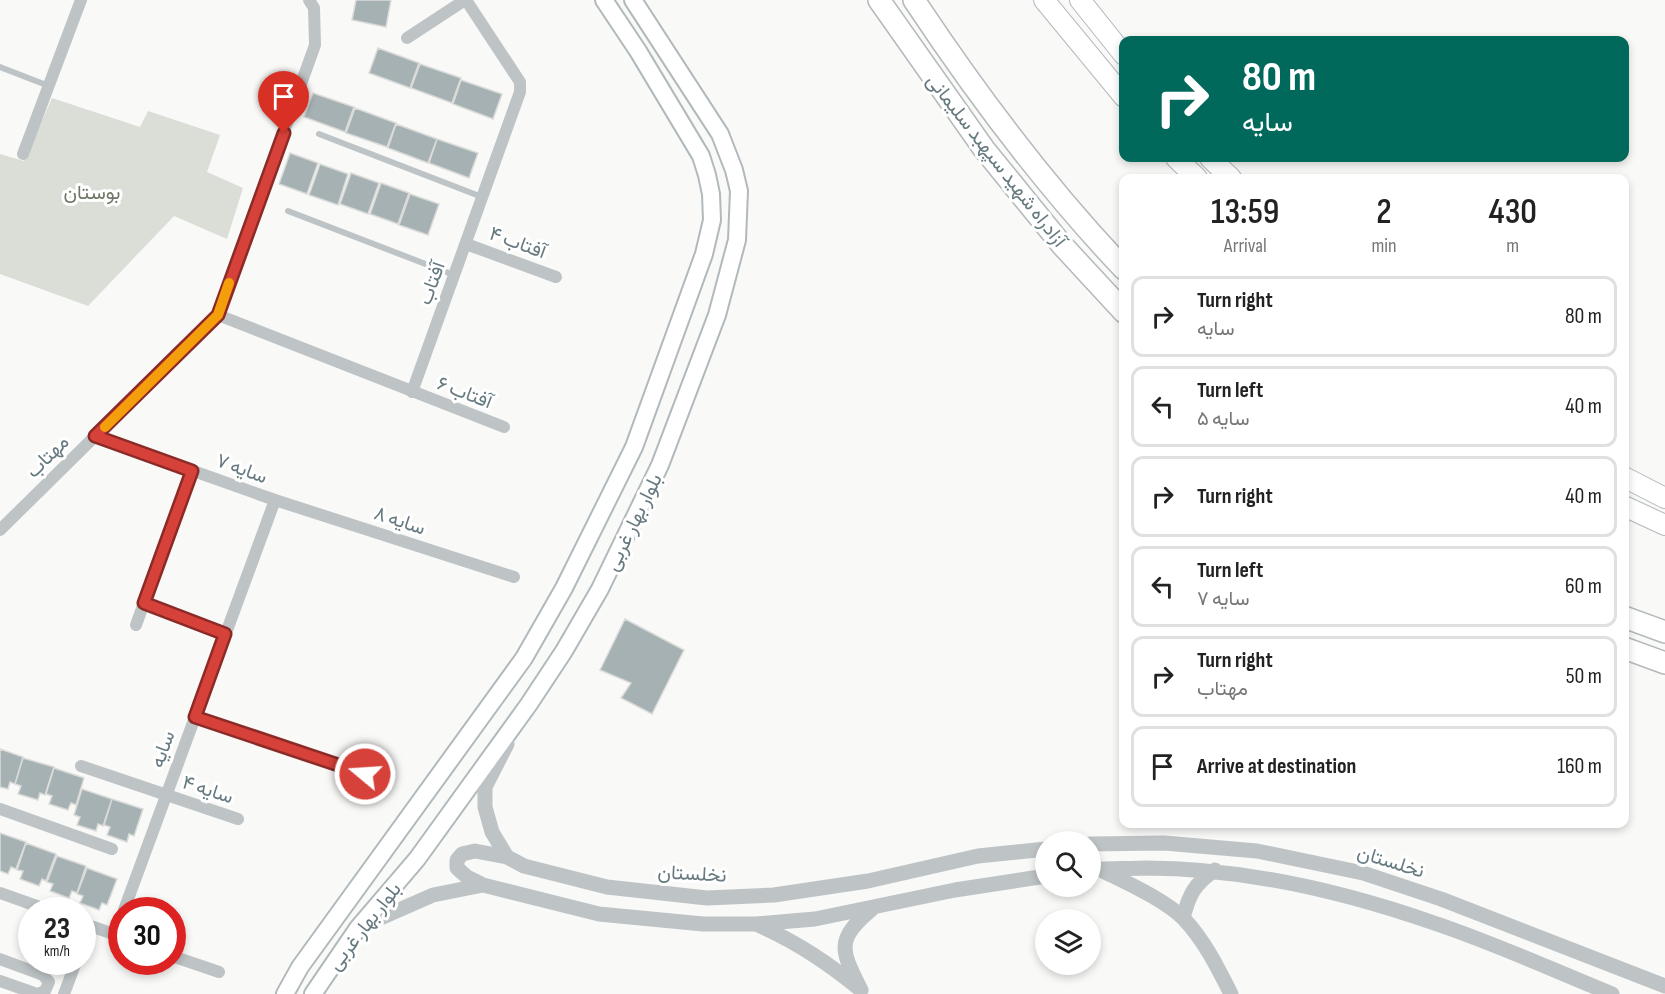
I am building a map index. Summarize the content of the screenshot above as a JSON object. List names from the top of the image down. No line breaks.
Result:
{"streets":{"highway":["آزادراه شهید سپهبد سلیمانی"],"main road":["بلوار بهار غربی"],"street":["آفتاب ۴","آفتاب","آفتاب ۶","مهتاب","سایه ۷","سایه ۸","سایه","سایه ۴","نخلستان"]},"crossings":[["آفتاب ۴","آفتاب"],["آفتاب","آفتاب ۶"],["مهتاب","سایه ۷"],["سایه ۷","سایه ۸"],["سایه ۷","سایه"],["سایه ۸","سایه"],["سایه","سایه ۴"]],"parks":["بوستان"],"page":{"turn":["80 m","سایه"],"eta":["13:59","Arrival","2","min","430","m"],"list":[{"name":"Turn right","note":"سایه","value":"80 m"},{"name":"Turn left","note":"سایه ۵","value":"40 m"},{"name":"Turn right","value":"40 m"},{"name":"Turn left","note":"سایه ۷","value":"60 m"},{"name":"Turn right","note":"مهتاب","value":"50 m"},{"name":"Arrive at destination","value":"160 m"}],"speed":"23 km/h","limit":"30"}}
